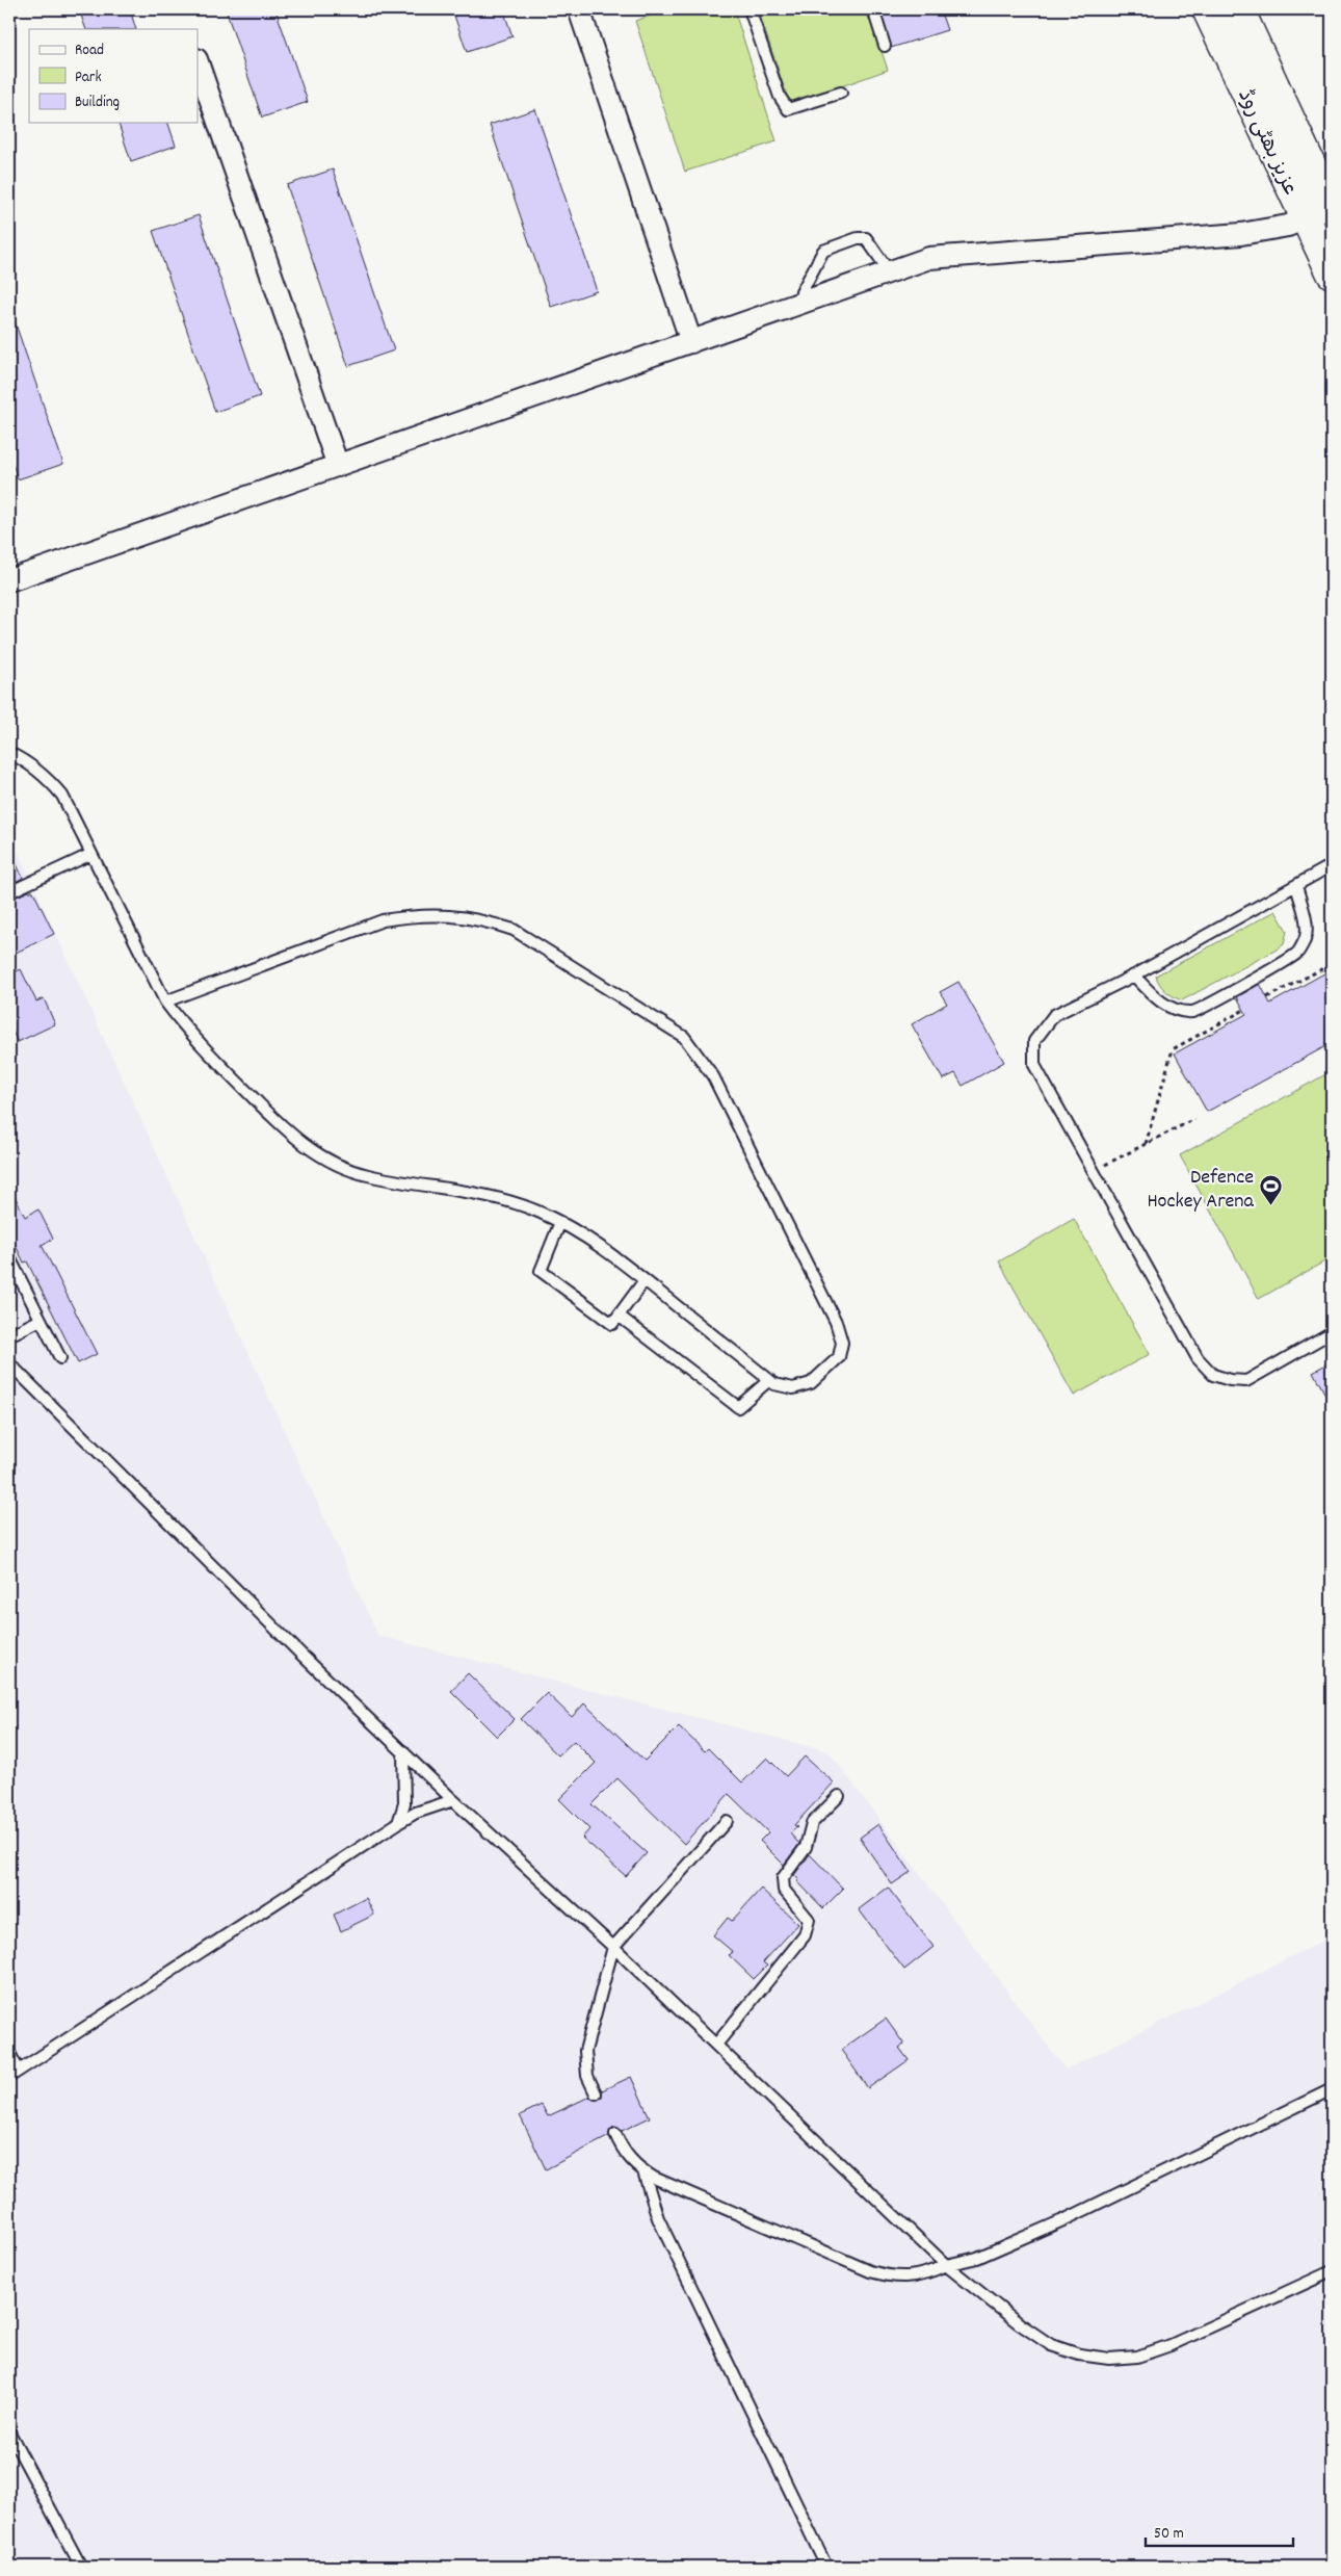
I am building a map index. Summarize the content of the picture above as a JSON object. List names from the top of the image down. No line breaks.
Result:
{"streets":{"main road":["عزیز بھٹی روڈ"]},"places":{"sports":["Defence Hockey Arena"]},"legend":["Road","Park","Building"],"scale_bar":"50 m"}
